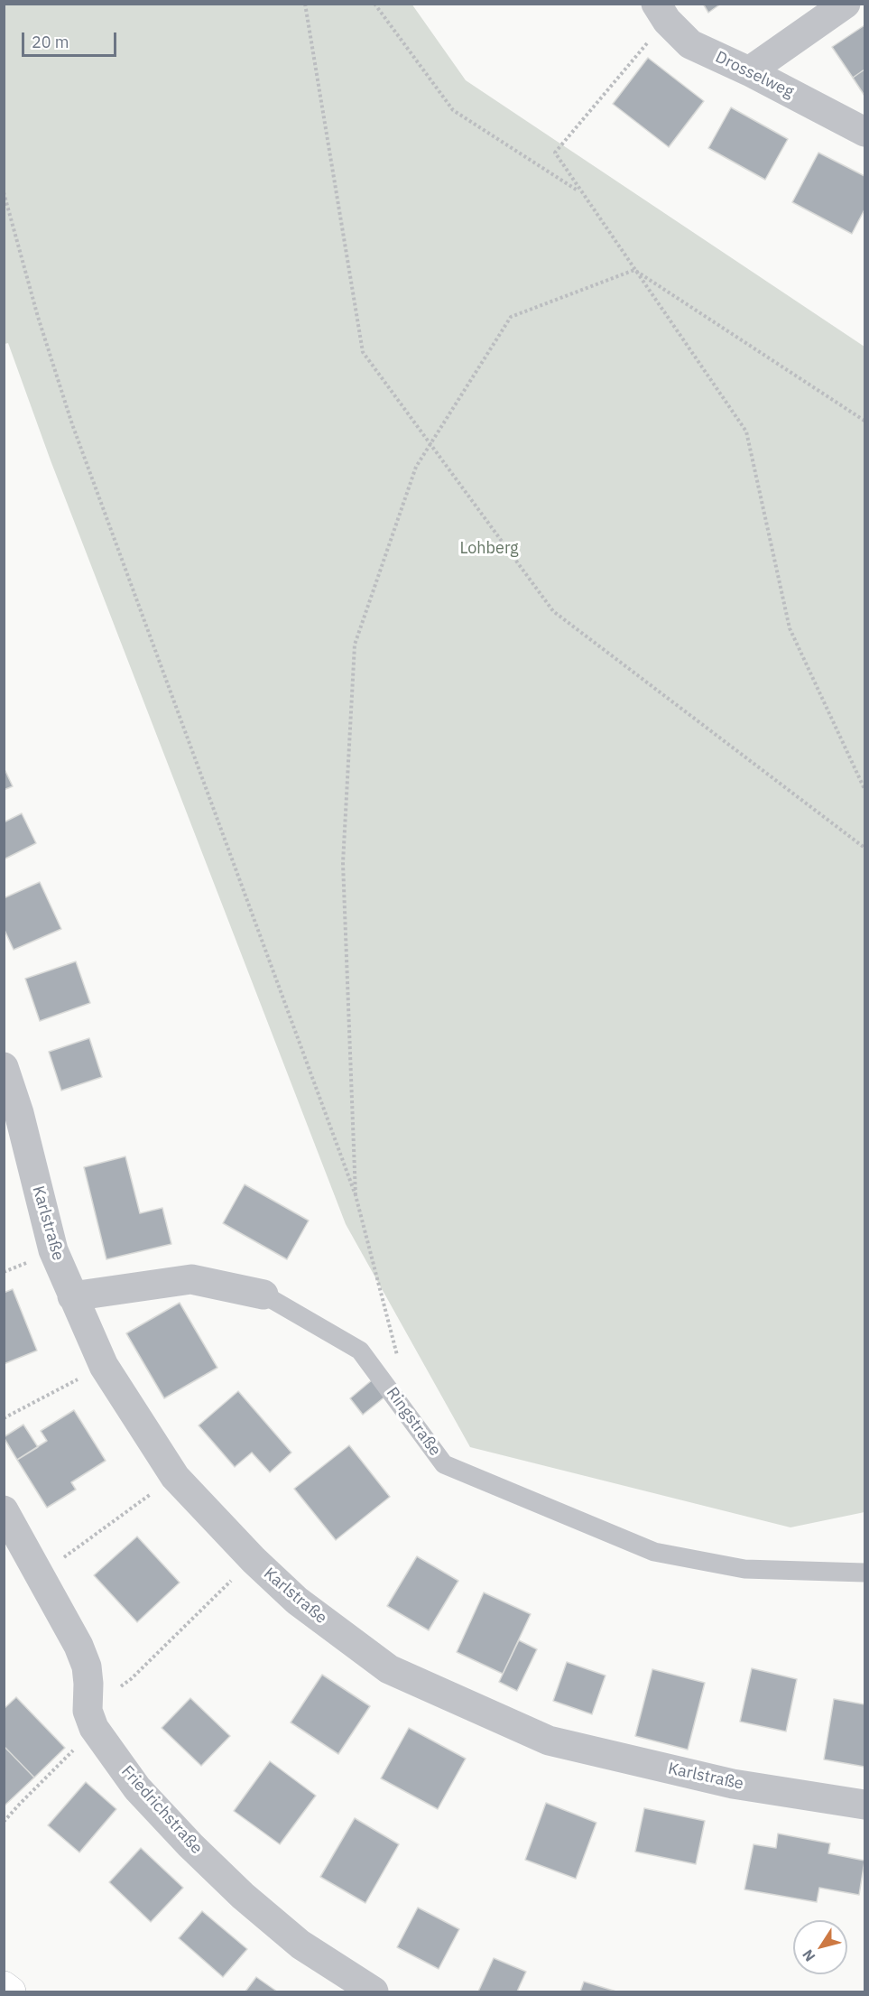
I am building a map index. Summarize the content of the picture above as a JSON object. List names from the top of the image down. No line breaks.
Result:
{"streets":{"street":["Drosselweg","Karlstraße","Ringstraße","Friedrichstraße"]},"crossings":[["Karlstraße","Ringstraße"]],"parks":["Lohberg"],"scale_bar":"20 m","north":"bottom left"}
